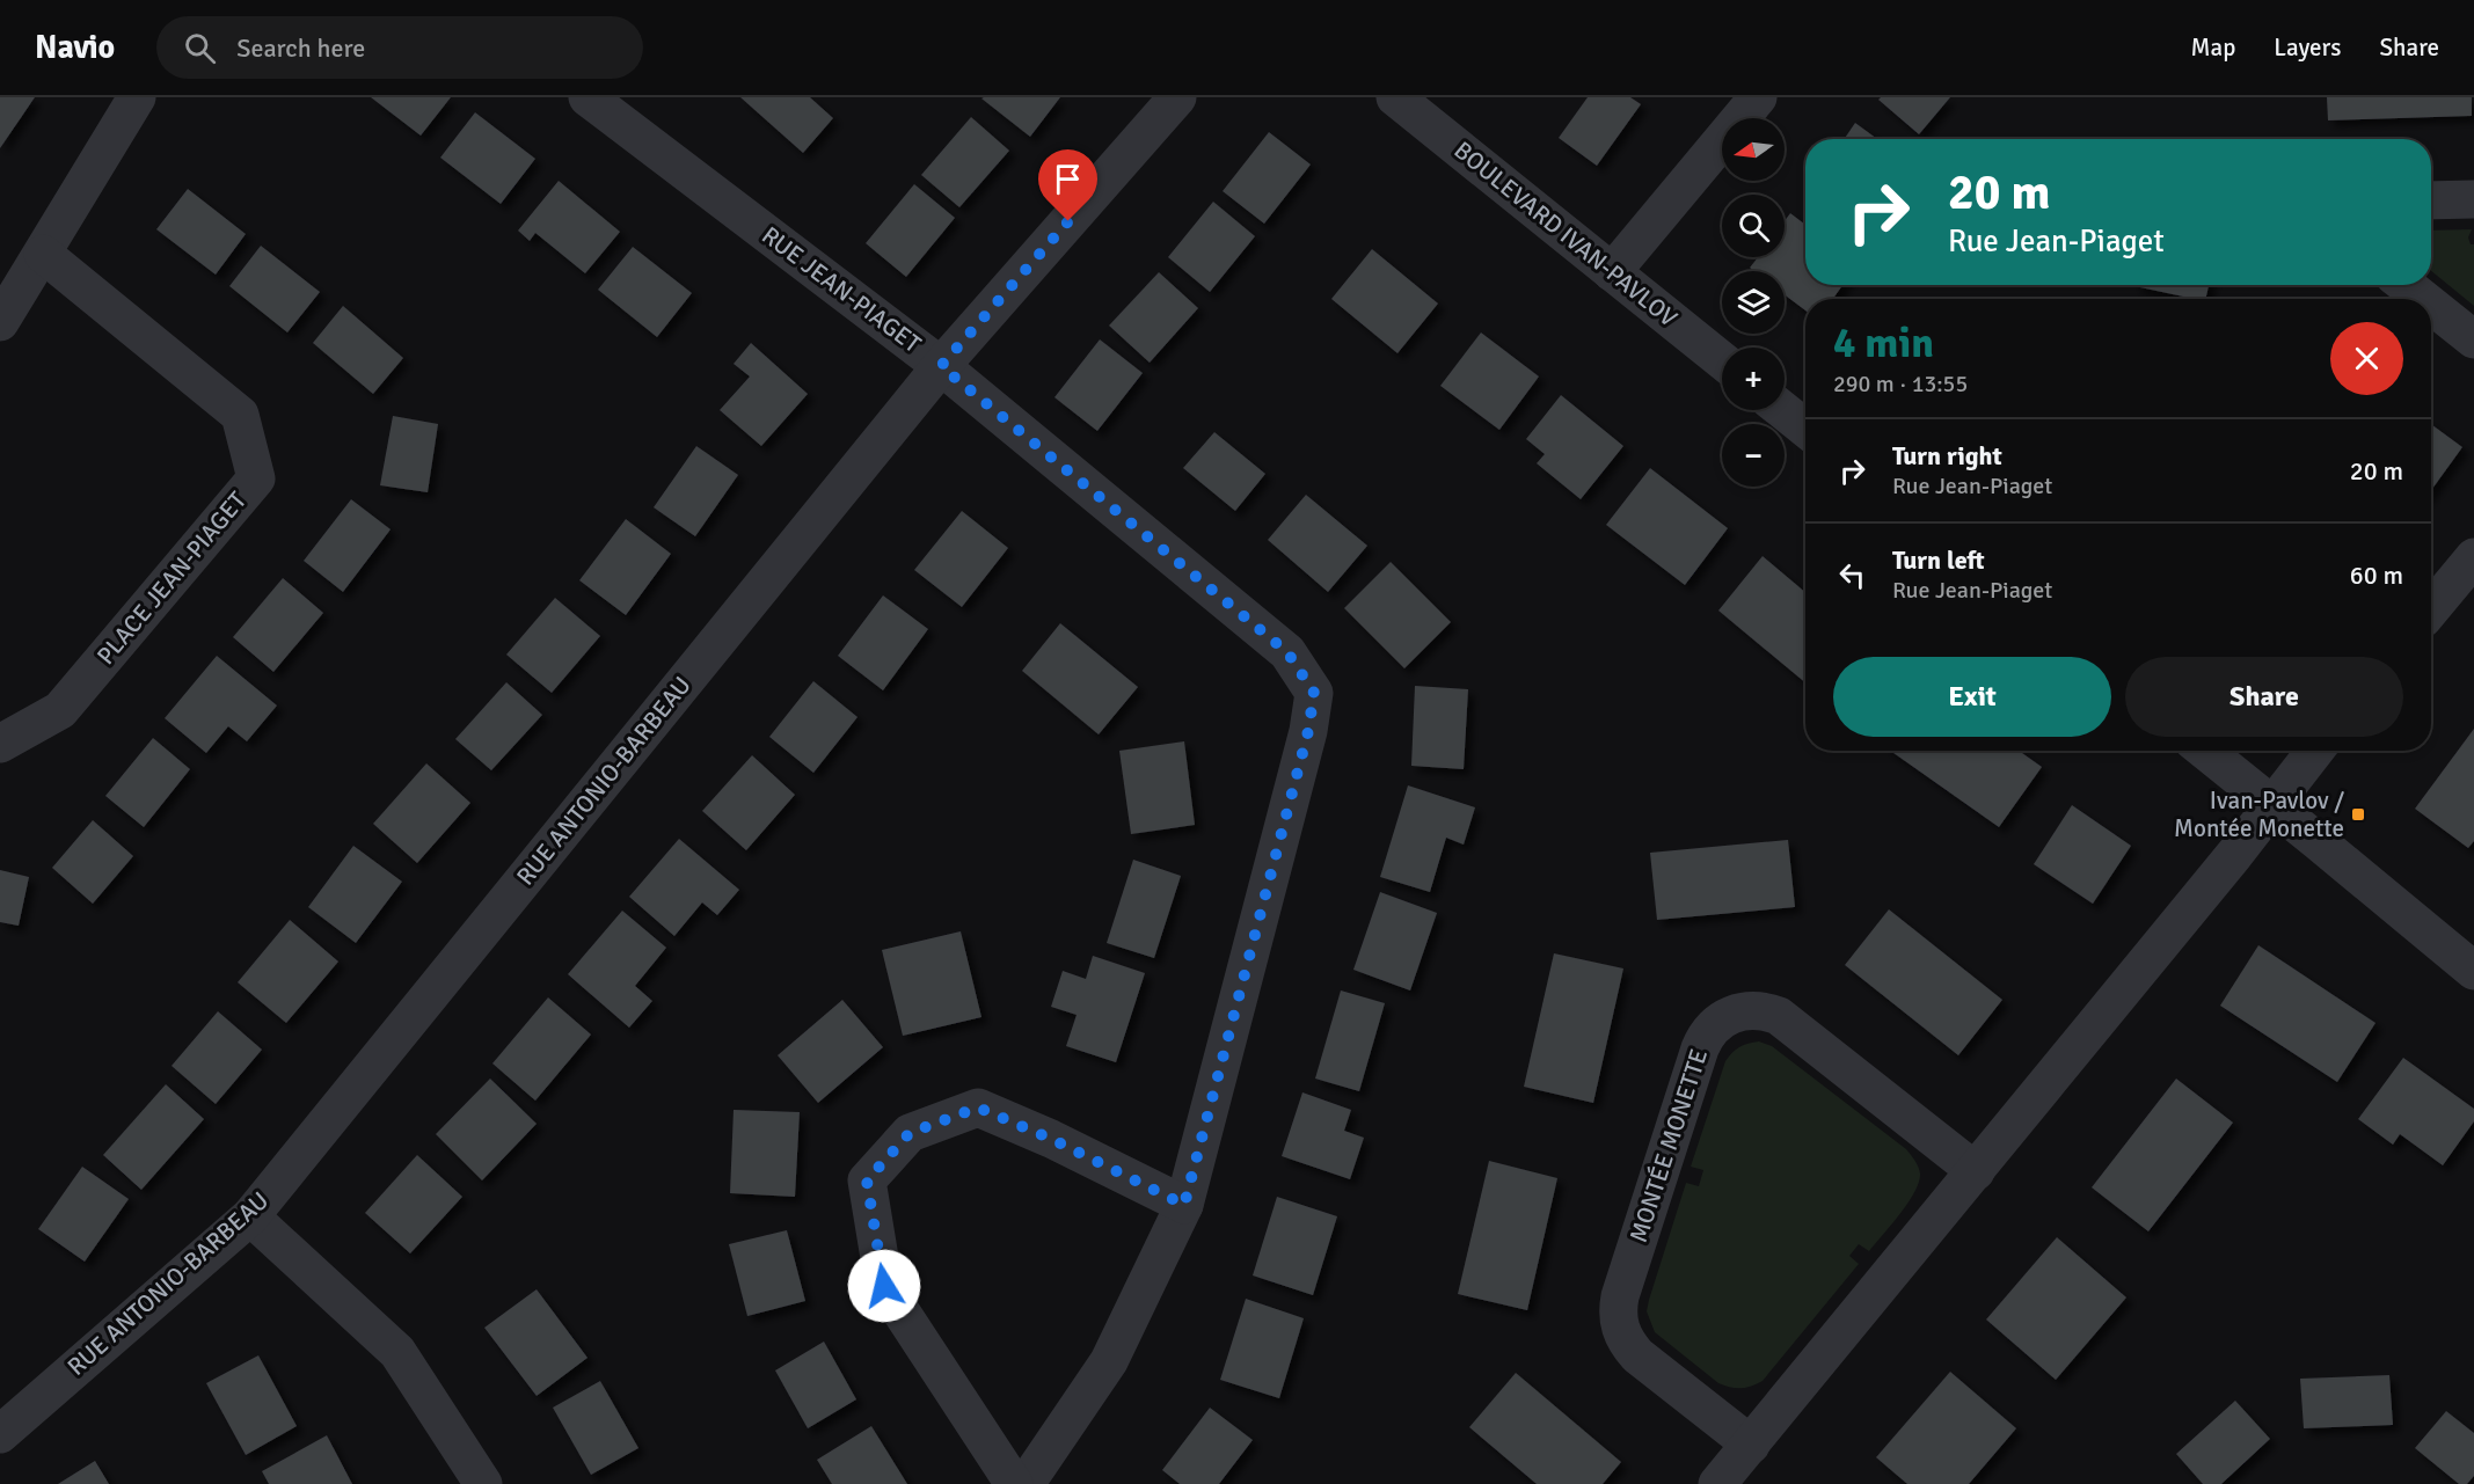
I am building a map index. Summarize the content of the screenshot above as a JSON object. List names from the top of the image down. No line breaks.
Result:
{"streets":{"street":["BOULEVARD IVAN-PAVLOV","RUE JEAN-PIAGET","PLACE JEAN-PIAGET","RUE ANTONIO-BARBEAU","MONTÉE MONETTE"]},"crossings":[["RUE JEAN-PIAGET","RUE ANTONIO-BARBEAU"]],"places":{"transit":["Ivan-Pavlov / Montée Monette"]},"north":"left","page":{"header":"Navio","search":"Search here","nav":["Map","Layers","Share"],"map_buttons":["+","−"],"turn":["20 m","Rue Jean-Piaget"],"heading":["4 min","290 m · 13:55"],"list":[{"name":"Turn right","note":"Rue Jean-Piaget","value":"20 m"},{"name":"Turn left","note":"Rue Jean-Piaget","value":"60 m"}],"buttons":["Exit","Share"]}}
